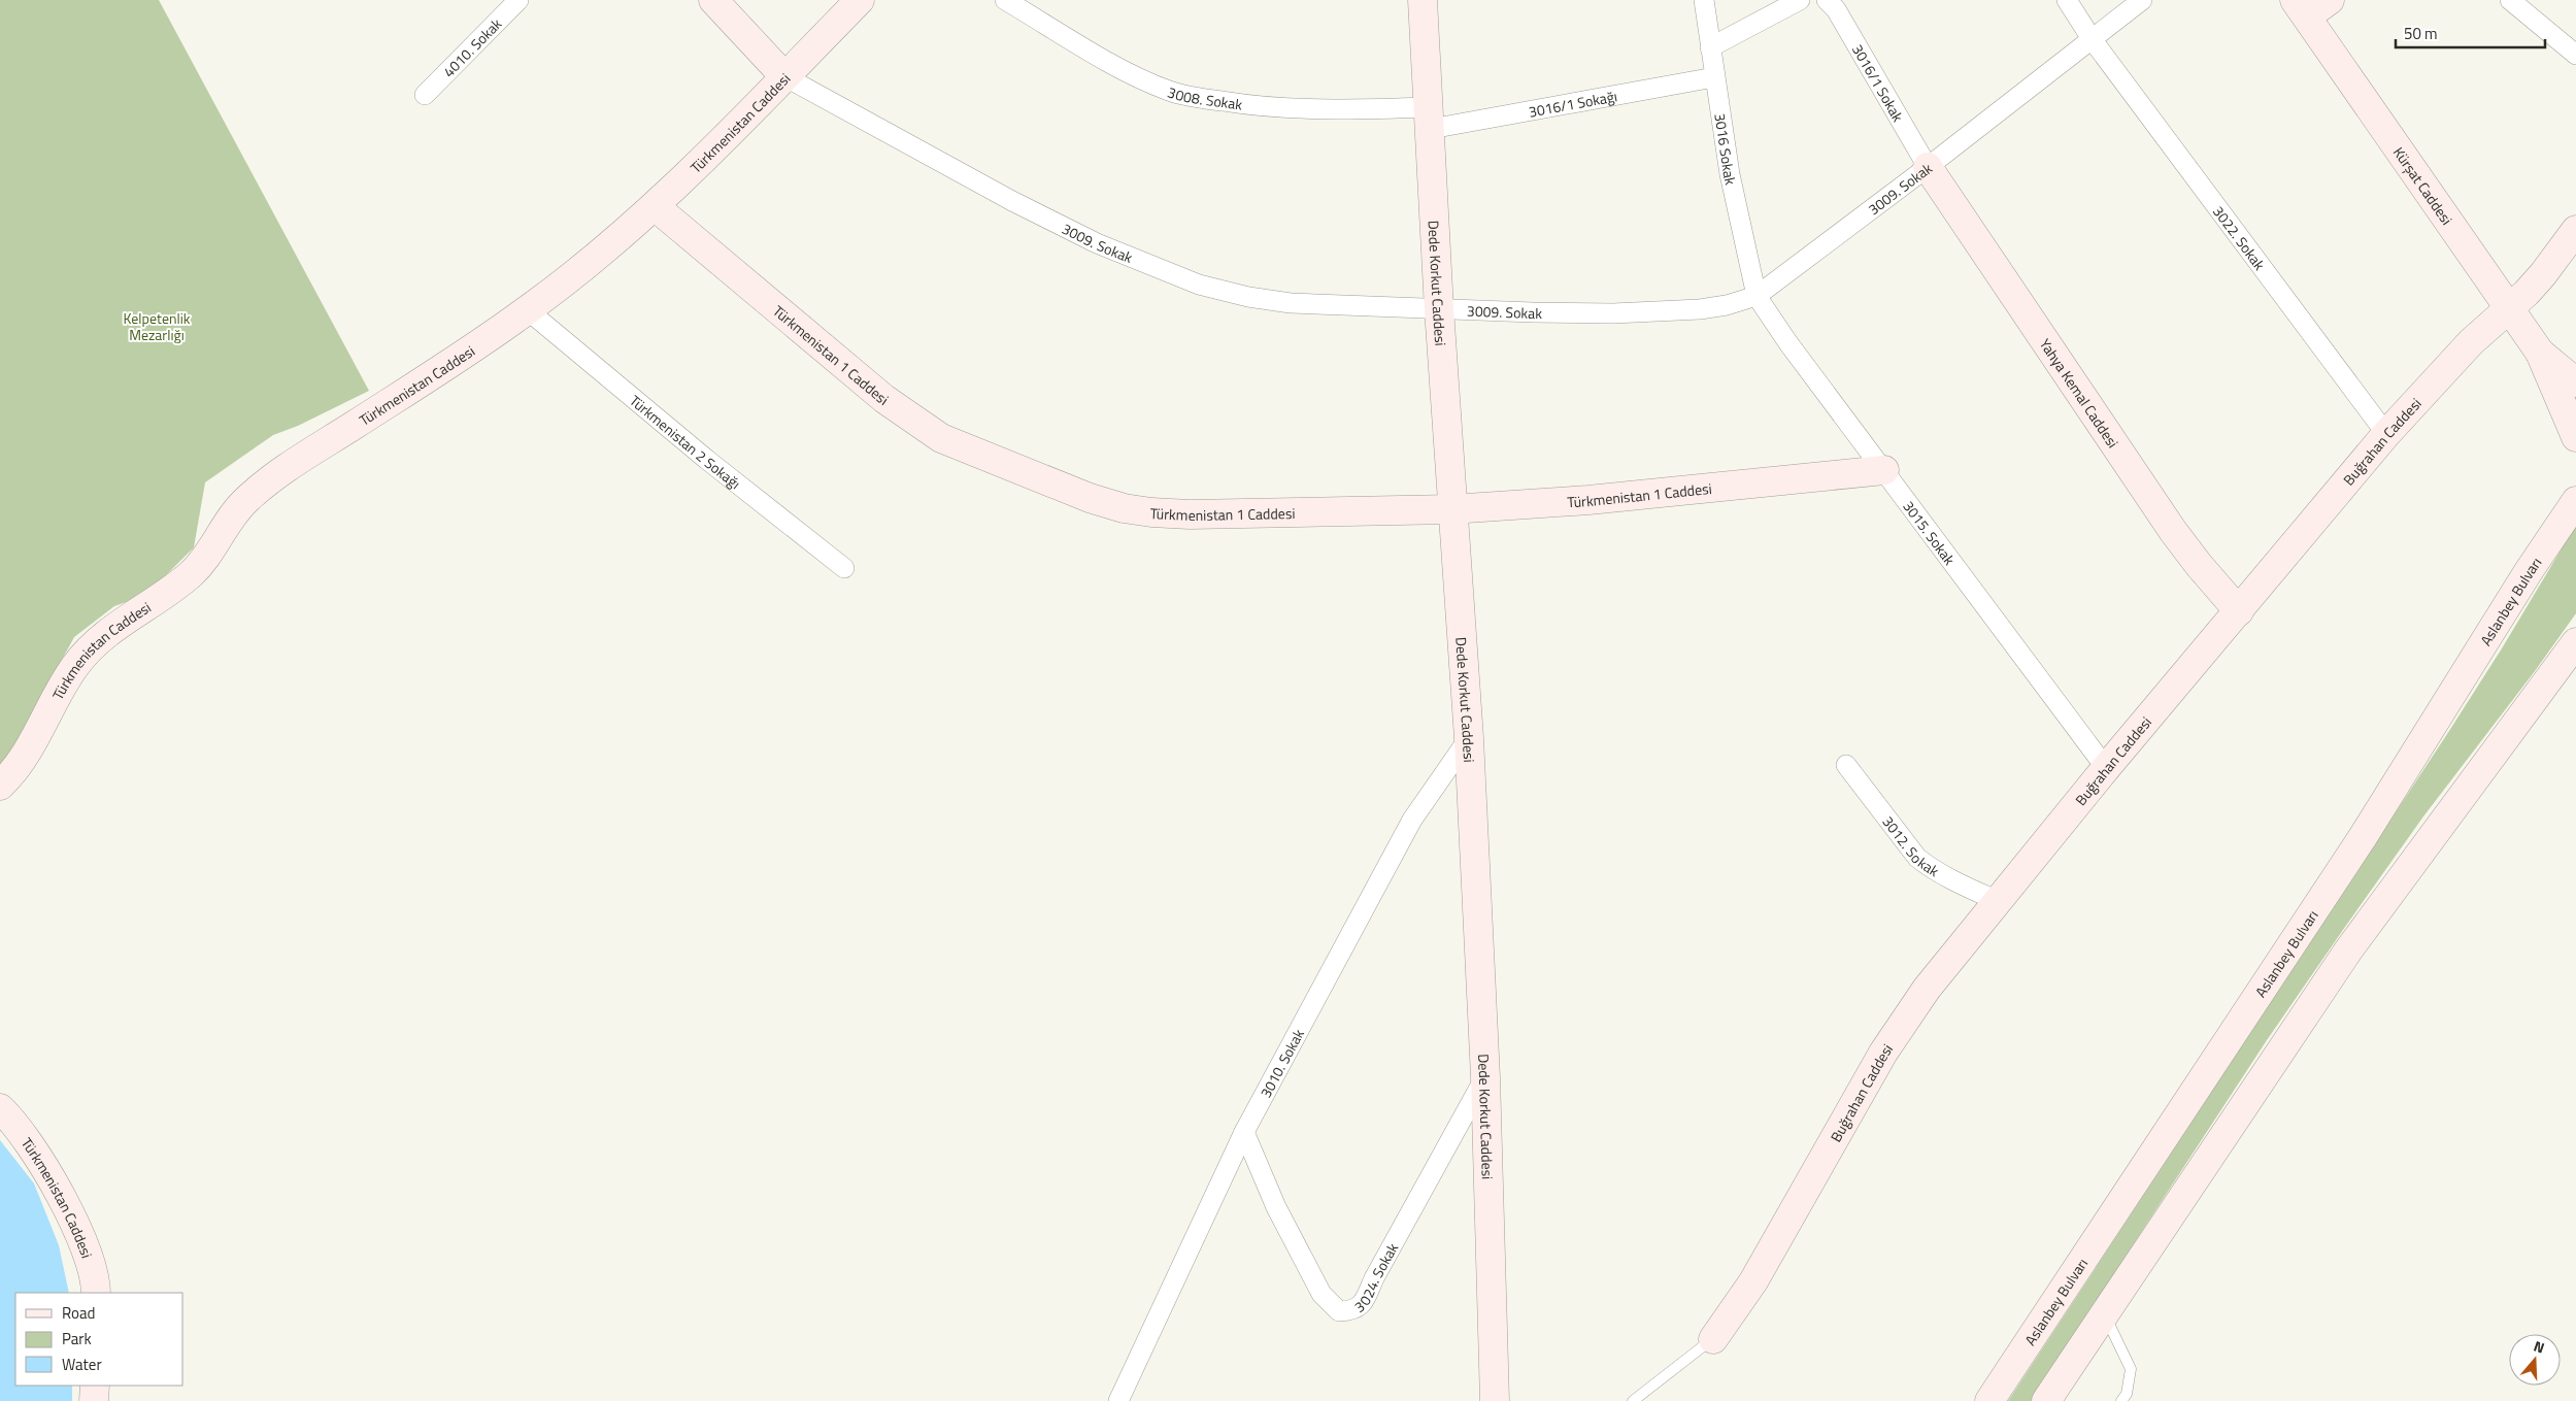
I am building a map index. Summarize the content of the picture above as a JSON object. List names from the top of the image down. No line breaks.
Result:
{"streets":{"street":["4010. Sokak","3016/1 Sokak","3008. Sokak","3016/1 Sokağı","Türkmenistan Caddesi","3016 Sokak","Kürşat Caddesi","3009. Sokak","3022. Sokak","Dede Korkut Caddesi","Türkmenistan 1 Caddesi","Yahya Kemal Caddesi","Türkmenistan 2 Sokağı","Buğrahan Caddesi","3015. Sokak","Aslanbey Bulvarı","3012. Sokak","3010. Sokak","3024. Sokak"]},"crossings":[["3016/1 Sokak","3009. Sokak"],["3016/1 Sokak","Yahya Kemal Caddesi"],["3008. Sokak","3016/1 Sokağı"],["3008. Sokak","Dede Korkut Caddesi"],["3016/1 Sokağı","3016 Sokak"],["3016/1 Sokağı","Dede Korkut Caddesi"],["Türkmenistan Caddesi","3009. Sokak"],["Türkmenistan Caddesi","Türkmenistan 1 Caddesi"],["Türkmenistan Caddesi","Türkmenistan 2 Sokağı"],["3016 Sokak","3009. Sokak"],["3016 Sokak","3015. Sokak"],["Kürşat Caddesi","Buğrahan Caddesi"],["3009. Sokak","3022. Sokak"],["3009. Sokak","Dede Korkut Caddesi"],["3009. Sokak","Yahya Kemal Caddesi"],["3009. Sokak","3015. Sokak"],["3022. Sokak","Buğrahan Caddesi"],["Dede Korkut Caddesi","Türkmenistan 1 Caddesi"],["Dede Korkut Caddesi","3010. Sokak"],["Dede Korkut Caddesi","3024. Sokak"],["Türkmenistan 1 Caddesi","3015. Sokak"],["Yahya Kemal Caddesi","Buğrahan Caddesi"],["Buğrahan Caddesi","3015. Sokak"],["Buğrahan Caddesi","3012. Sokak"],["3010. Sokak","3024. Sokak"]],"parks":["Kelpetenlik Mezarlığı"],"legend":["Road","Park","Water"],"scale_bar":"50 m","north":"top"}
